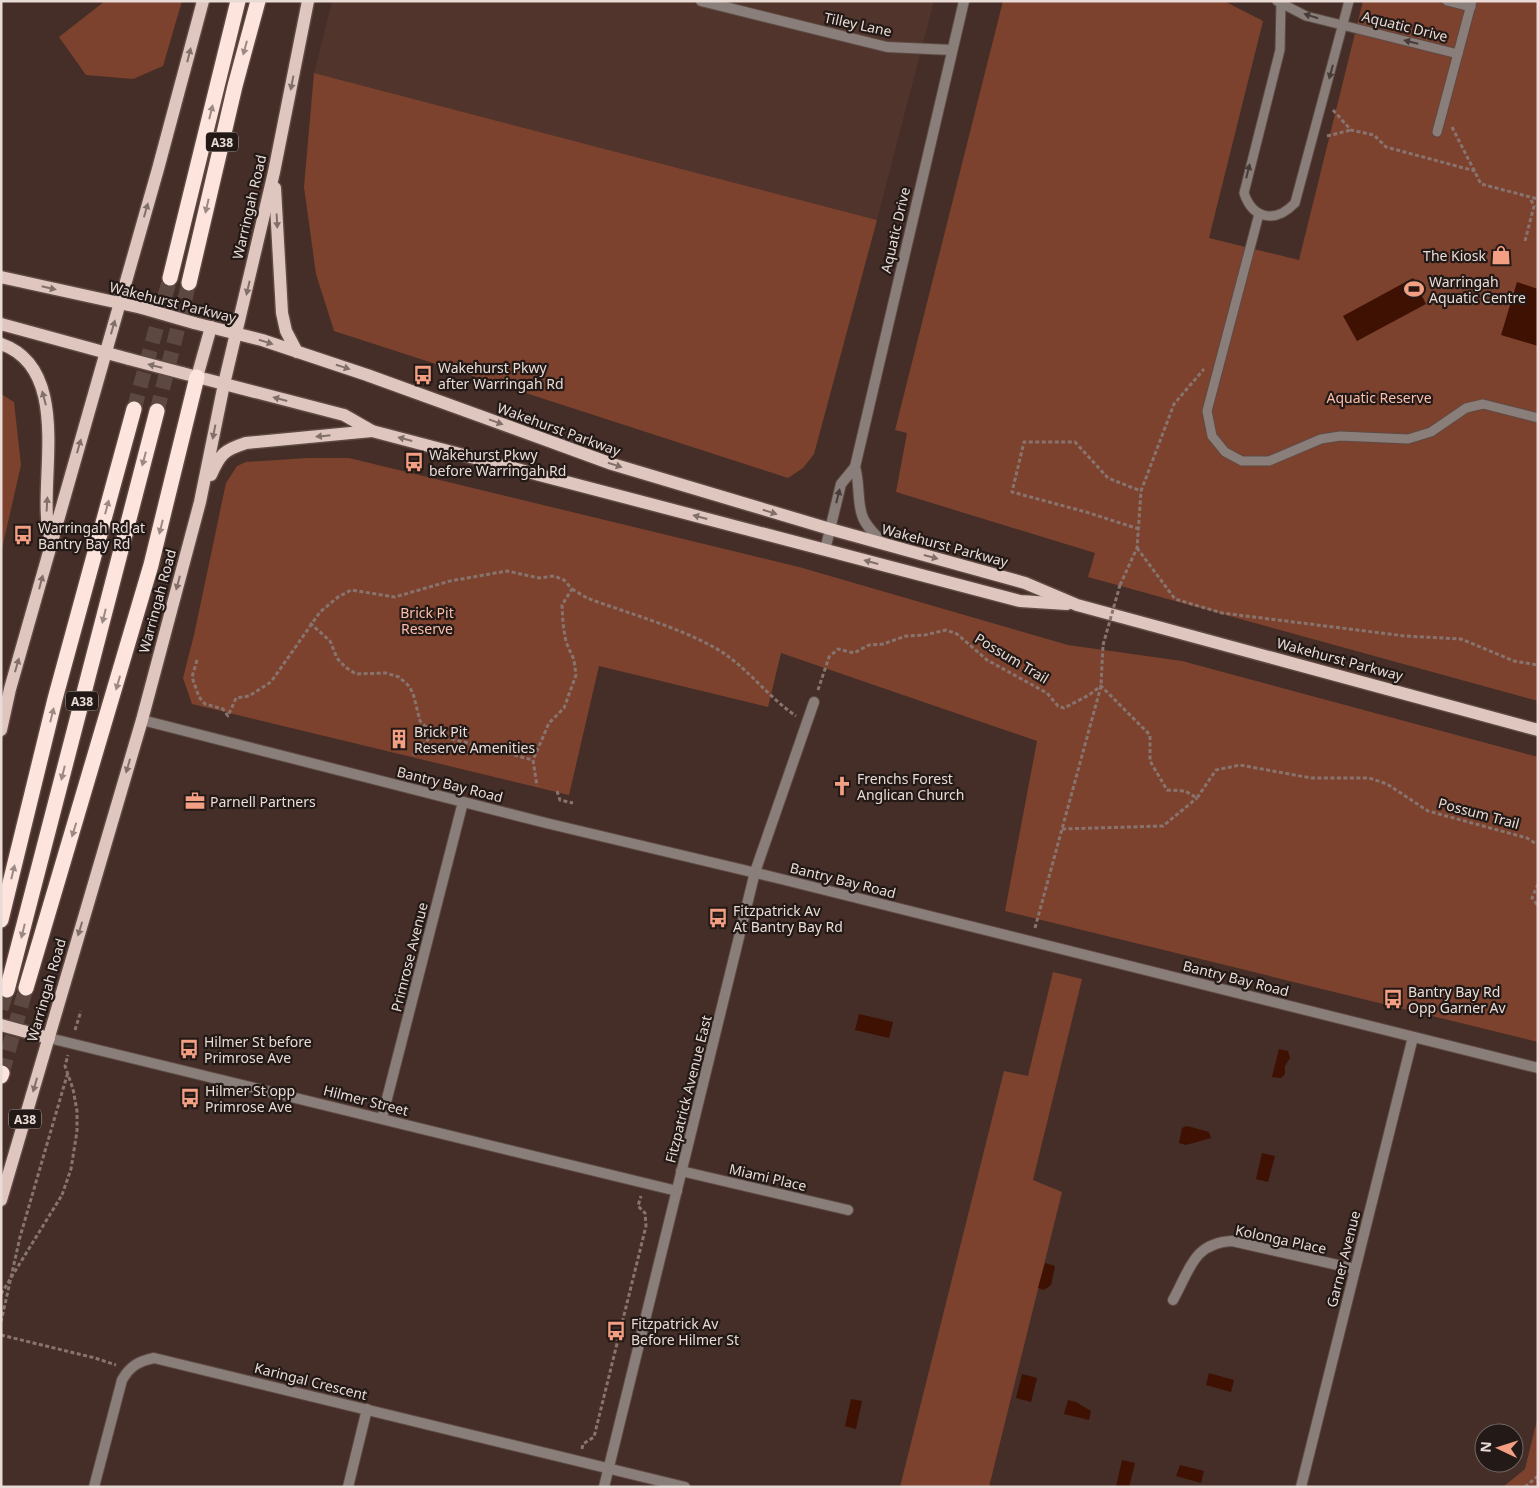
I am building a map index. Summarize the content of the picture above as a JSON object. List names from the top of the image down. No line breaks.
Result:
{"streets":{"highway":["A38"],"main road":["Warringah Road","Wakehurst Parkway"],"street":["Tilley Lane","Aquatic Drive","Bantry Bay Road","Primrose Avenue","Fitzpatrick Avenue East","Hilmer Street","Miami Place","Kolonga Place","Garner Avenue","Karingal Crescent"],"path":["Possum Trail"]},"crossings":[["Tilley Lane","Aquatic Drive"],["Aquatic Drive","Wakehurst Parkway"],["Warringah Road","Wakehurst Parkway"],["Warringah Road","Bantry Bay Road"],["Warringah Road","Hilmer Street"],["Possum Trail","Fitzpatrick Avenue East"],["Bantry Bay Road","Primrose Avenue"],["Bantry Bay Road","Fitzpatrick Avenue East"],["Bantry Bay Road","Garner Avenue"],["Primrose Avenue","Hilmer Street"],["Fitzpatrick Avenue East","Hilmer Street"],["Fitzpatrick Avenue East","Miami Place"],["Fitzpatrick Avenue East","Karingal Crescent"],["Kolonga Place","Garner Avenue"]],"one_way":["Warringah Road"],"parks":["Aquatic Reserve","Brick Pit Reserve"],"places":{"shop":["The Kiosk"],"sports":["Warringah Aquatic Centre"],"bus stop":["Wakehurst Pkwy after Warringah Rd","Wakehurst Pkwy before Warringah Rd","Warringah Rd at Bantry Bay Rd","Fitzpatrick Av At Bantry Bay Rd","Bantry Bay Rd Opp Garner Av","Hilmer St before Primrose Ave","Hilmer St opp Primrose Ave","Fitzpatrick Av Before Hilmer St"],"building":["Brick Pit Reserve Amenities"],"church":["Frenchs Forest Anglican Church"],"office":["Parnell Partners"]},"north":"left"}
